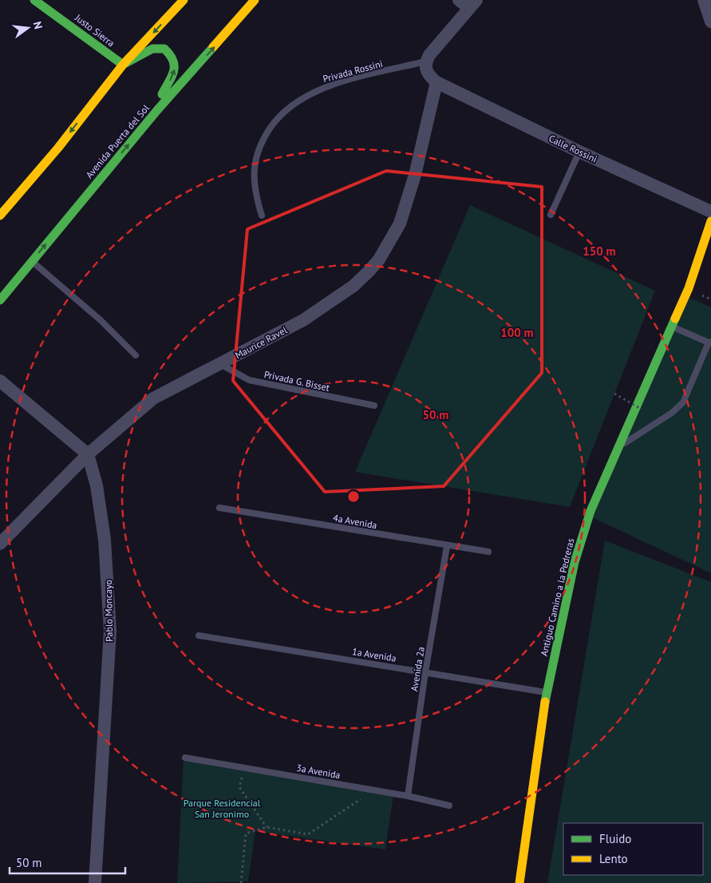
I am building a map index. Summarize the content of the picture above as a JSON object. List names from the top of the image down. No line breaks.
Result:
{"streets":{"street":["Justo Sierra","Avenida Puerta del Sol","Calle Rossini","Maurice Ravel","Antiguo Camino a la Pedreras","Pablo Moncayo"],"lane":["Privada Rossini","Privada G. Bisset","4a Avenida","1a Avenida","Avenida 2a","3a Avenida"]},"crossings":[["Calle Rossini","Maurice Ravel"],["Maurice Ravel","Privada G. Bisset"],["Maurice Ravel","Pablo Moncayo"],["4a Avenida","Avenida 2a"],["Antiguo Camino a la Pedreras","1a Avenida"],["1a Avenida","Avenida 2a"],["Avenida 2a","3a Avenida"]],"parks":["Parque Residencial San Jeronimo"],"legend":["Fluido","Lento"],"scale_bar":"50 m","north":"right","rings":["150 m","100 m","50 m"]}
